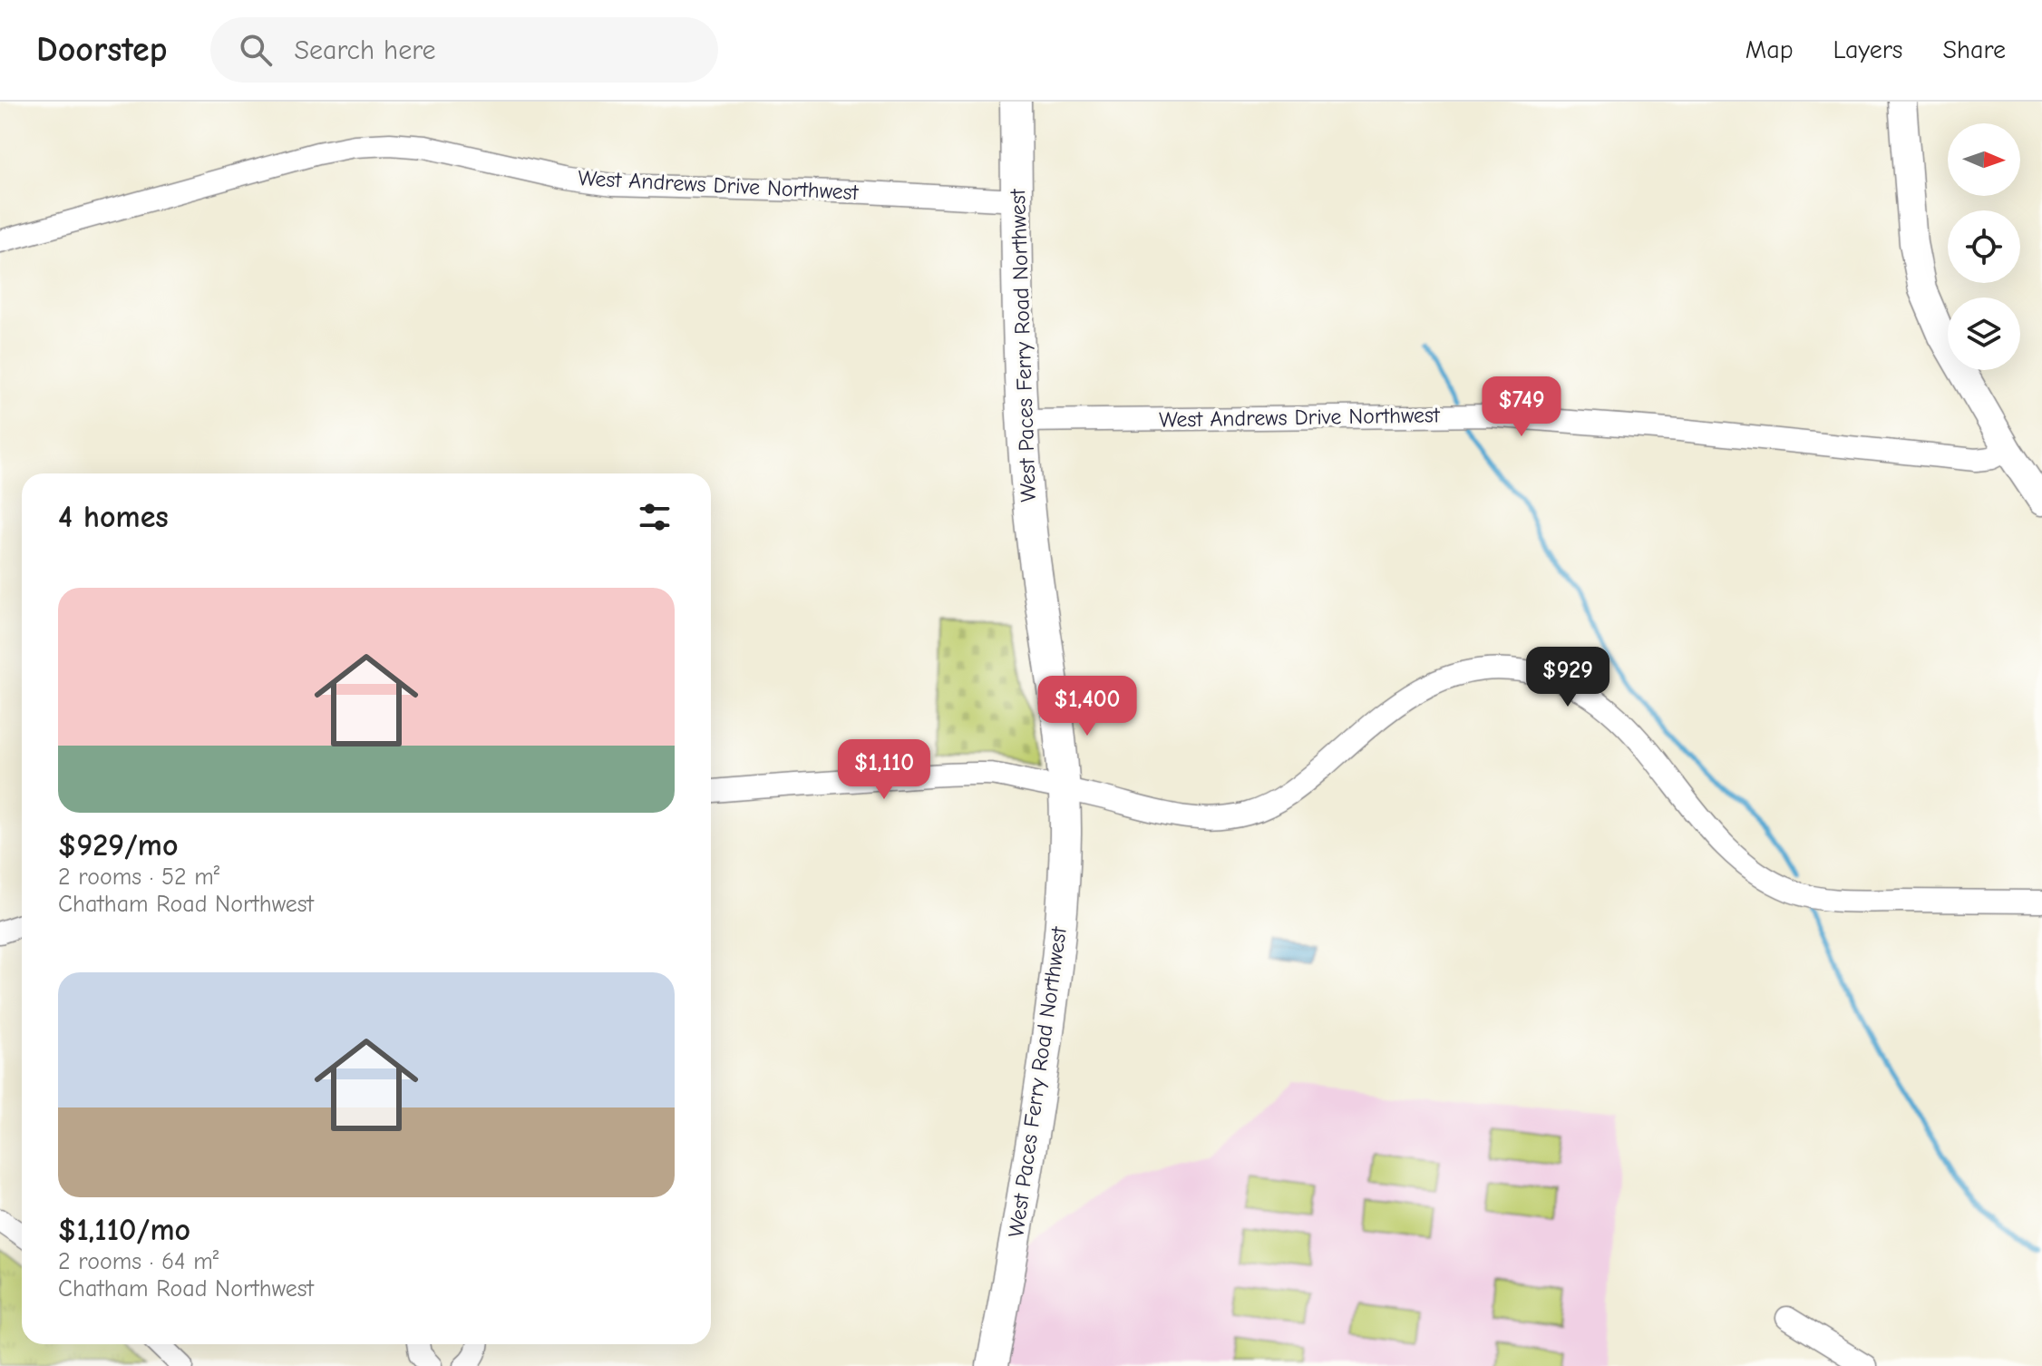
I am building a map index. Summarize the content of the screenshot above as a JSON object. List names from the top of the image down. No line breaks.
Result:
{"streets":{"main road":["West Paces Ferry Road Northwest"],"street":["West Andrews Drive Northwest"]},"crossings":[["West Andrews Drive Northwest","West Paces Ferry Road Northwest"]],"north":"right","page":{"header":"Doorstep","search":"Search here","nav":["Map","Layers","Share"],"price":["$749","$929","$1,400","$1,110"],"heading":"4 homes","list":[{"name":"$929/mo","note":"2 rooms · 52 m² · Chatham Road Northwest"},{"name":"$1,110/mo","note":"2 rooms · 64 m² · Chatham Road Northwest"}]}}
